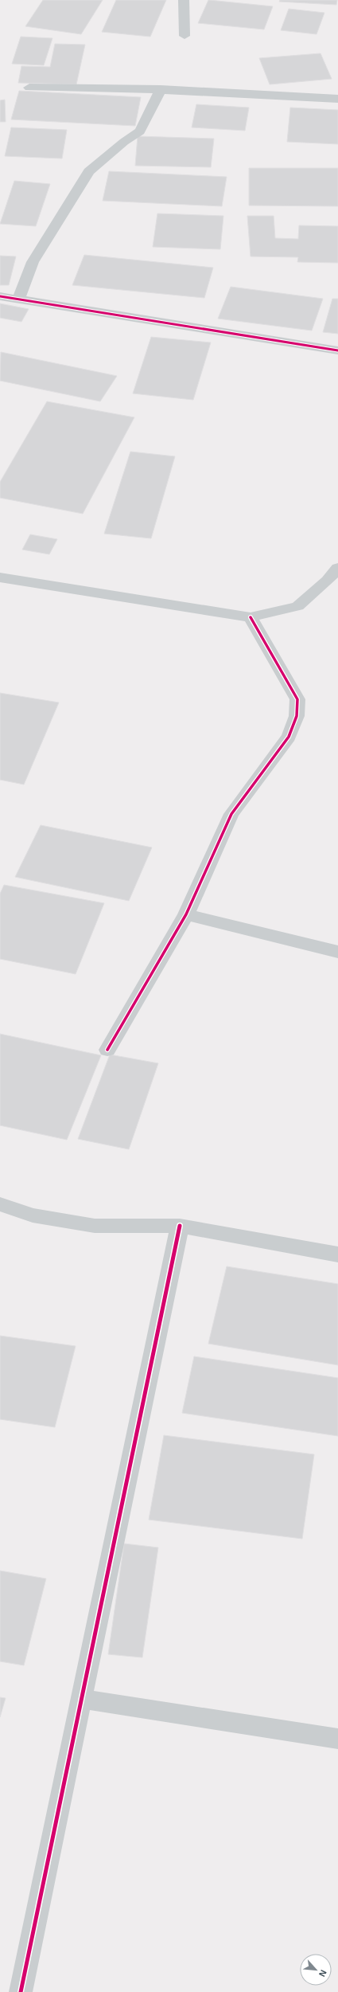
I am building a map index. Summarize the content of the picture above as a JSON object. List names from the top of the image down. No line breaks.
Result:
{"north":"bottom right"}
